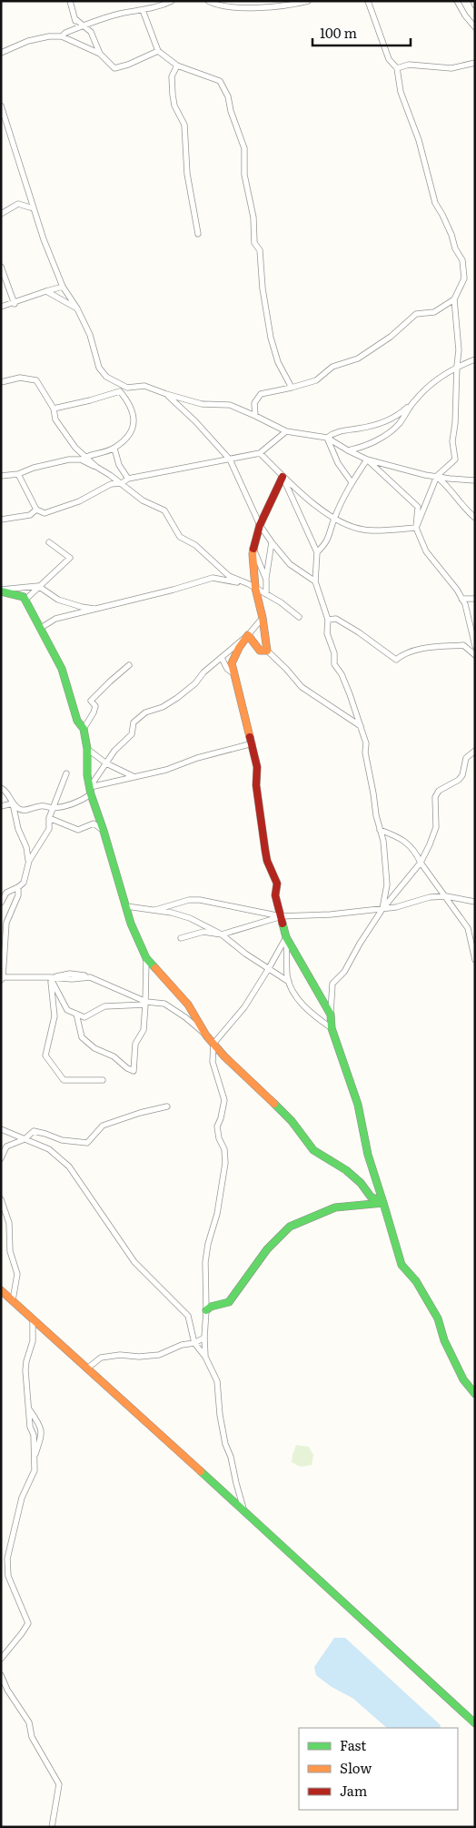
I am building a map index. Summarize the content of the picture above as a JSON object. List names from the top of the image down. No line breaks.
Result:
{"legend":["Fast","Slow","Jam"],"scale_bar":"100 m"}
